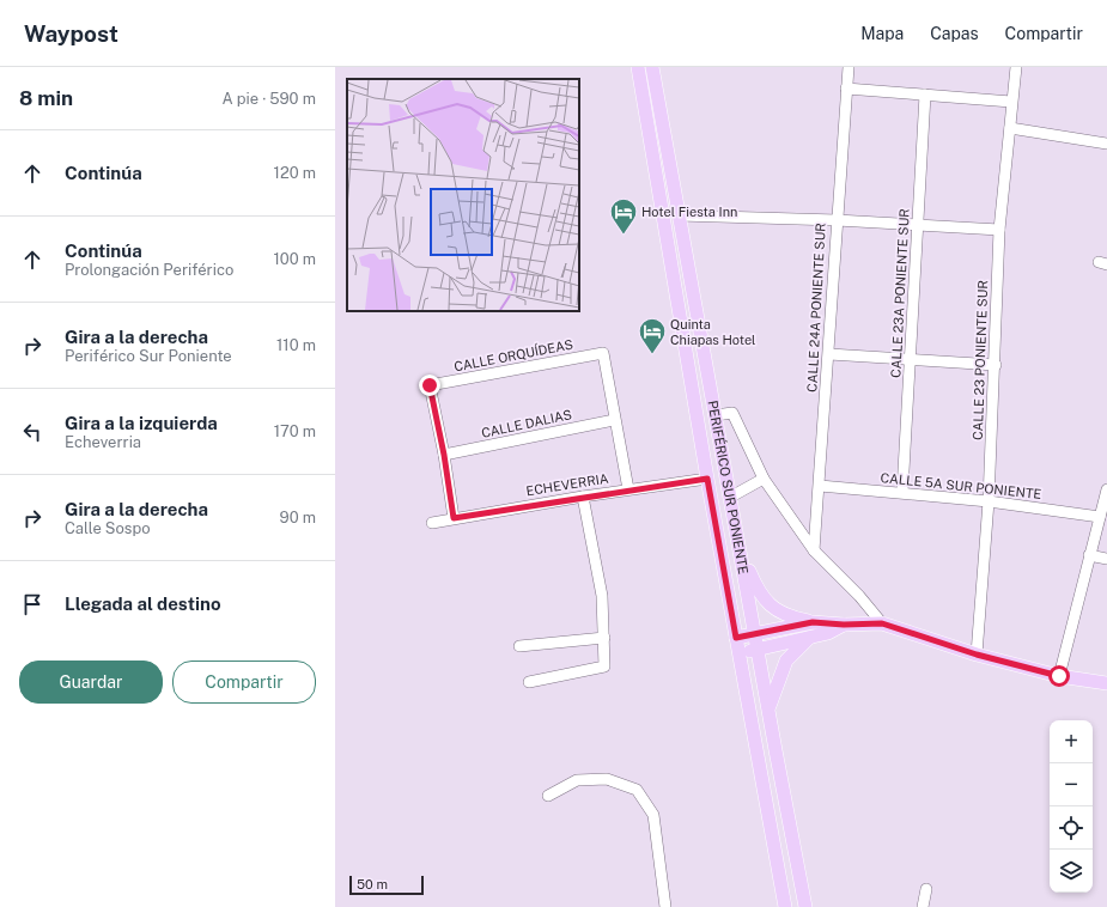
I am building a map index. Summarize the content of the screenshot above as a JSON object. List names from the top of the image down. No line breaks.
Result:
{"streets":{"main road":["PERIFÉRICO SUR PONIENTE"],"street":["CALLE 23A PONIENTE SUR","CALLE 24A PONIENTE SUR","CALLE ORQUÍDEAS","CALLE 23 PONIENTE SUR","CALLE DALIAS","ECHEVERRIA","CALLE 5A SUR PONIENTE"]},"crossings":[["CALLE 23A PONIENTE SUR","CALLE 5A SUR PONIENTE"],["CALLE 24A PONIENTE SUR","CALLE 5A SUR PONIENTE"],["CALLE ORQUÍDEAS","CALLE DALIAS"],["CALLE 23 PONIENTE SUR","CALLE 5A SUR PONIENTE"],["ECHEVERRIA","PERIFÉRICO SUR PONIENTE"]],"places":{"hotel":["Hotel Fiesta Inn","Quinta Chiapas Hotel"]},"scale_bar":"50 m","page":{"header":"Waypost","nav":["Mapa","Capas","Compartir"],"heading":["8 min","A pie · 590 m"],"list":[["Continúa","120 m"],["Continúa","Prolongación Periférico","100 m"],["Gira a la derecha","Periférico Sur Poniente","110 m"],["Gira a la izquierda","Echeverria","170 m"],["Gira a la derecha","Calle Sospo","90 m"],"Llegada al destino"],"buttons":["Guardar","Compartir"],"map_buttons":["+","−"],"scale":"50 m"}}
